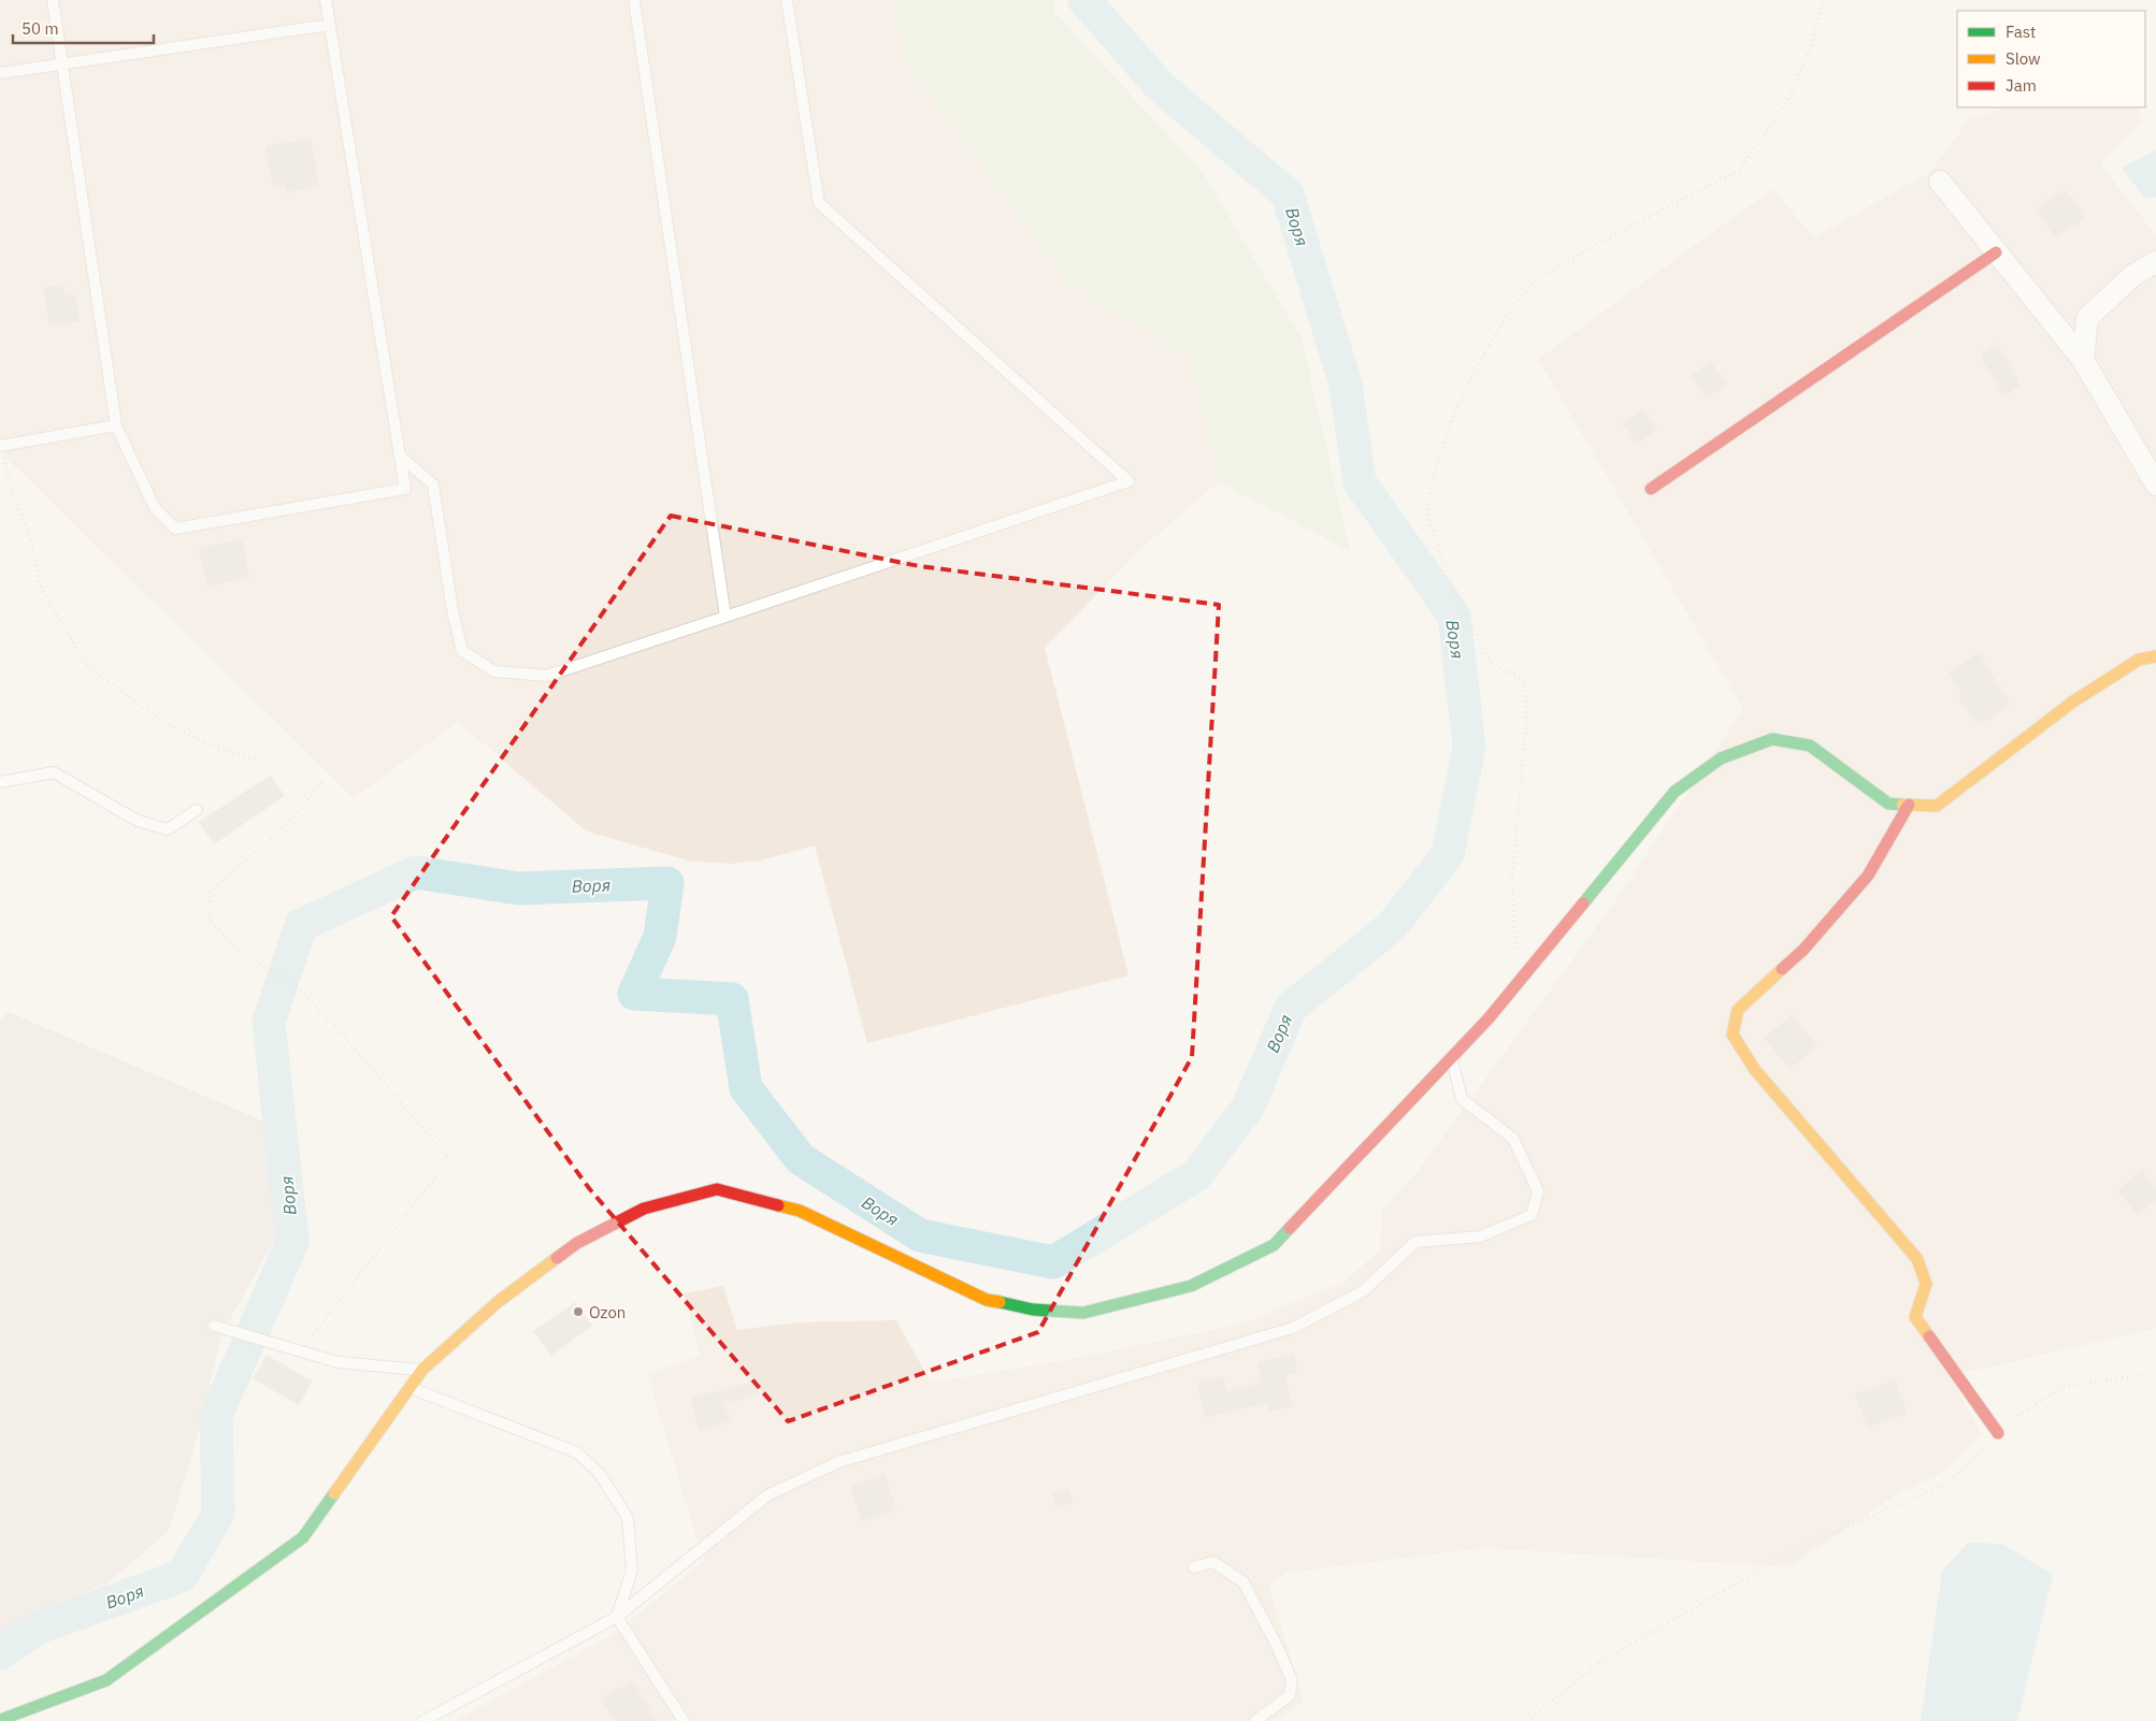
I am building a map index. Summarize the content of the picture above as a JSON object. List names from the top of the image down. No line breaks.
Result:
{"water":["Воря"],"places":["Ozon"],"legend":["Fast","Slow","Jam"],"scale_bar":"50 m"}
